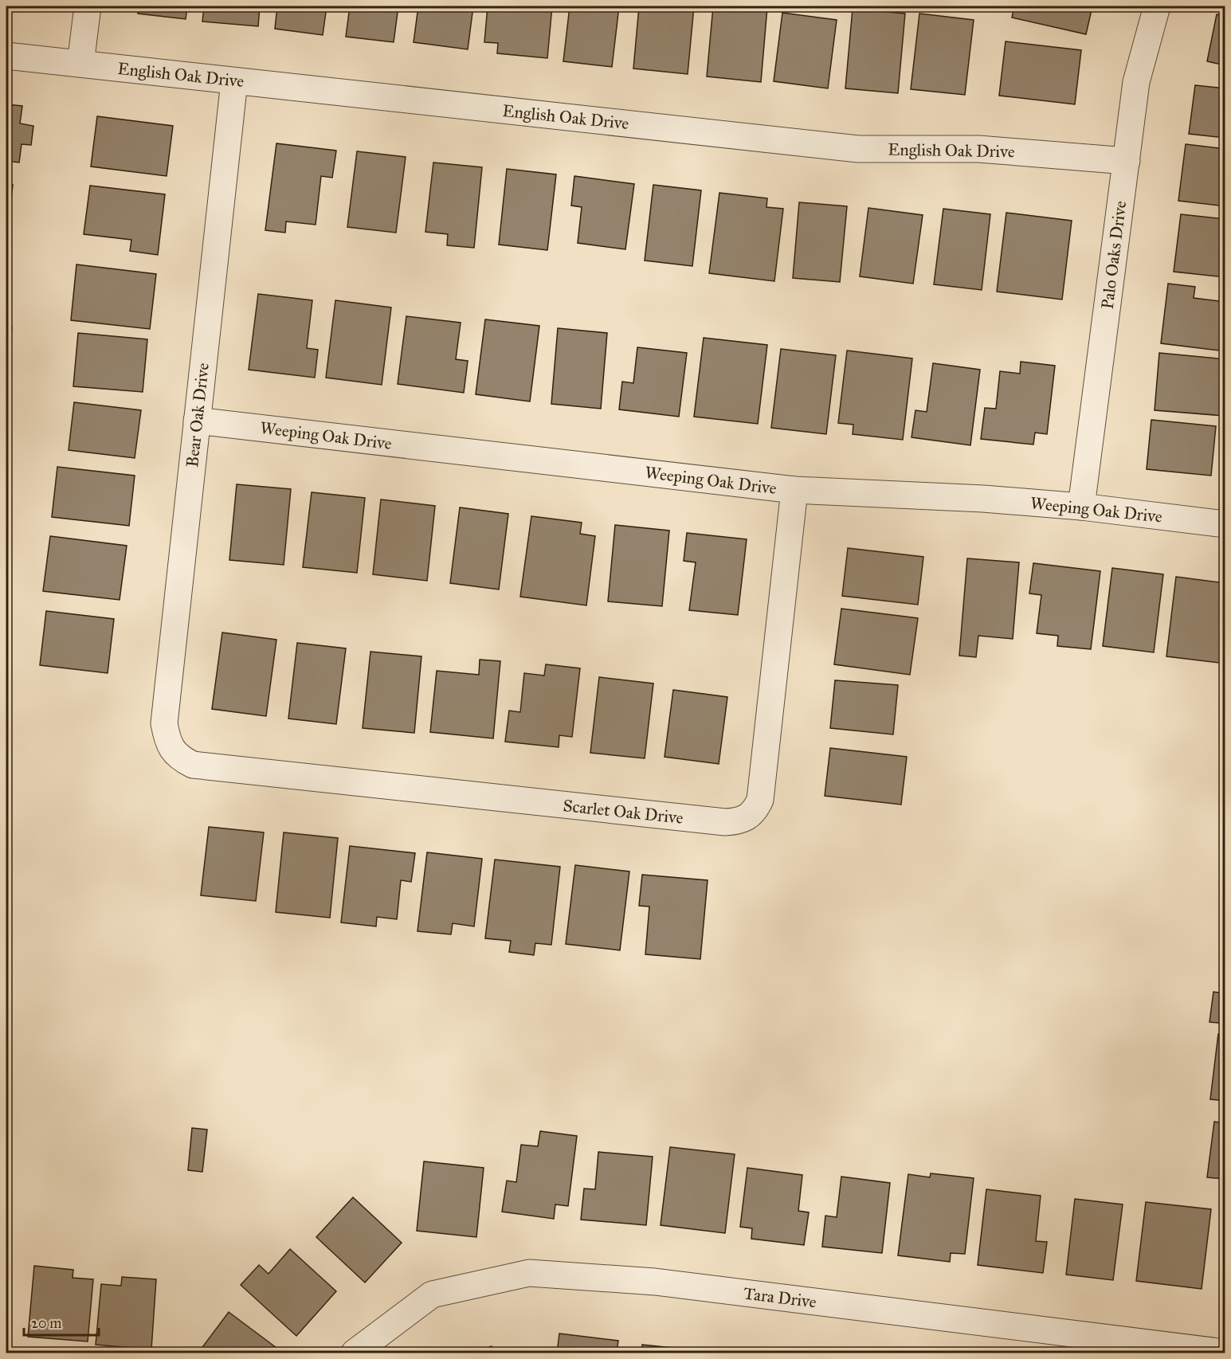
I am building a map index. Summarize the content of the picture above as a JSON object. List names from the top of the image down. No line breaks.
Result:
{"streets":{"street":["English Oak Drive","Palo Oaks Drive","Bear Oak Drive","Weeping Oak Drive","Scarlet Oak Drive","Tara Drive"]},"crossings":[["English Oak Drive","Palo Oaks Drive"],["English Oak Drive","Bear Oak Drive"],["Palo Oaks Drive","Weeping Oak Drive"],["Bear Oak Drive","Weeping Oak Drive"],["Bear Oak Drive","Scarlet Oak Drive"],["Weeping Oak Drive","Scarlet Oak Drive"]],"scale_bar":"20 m"}
